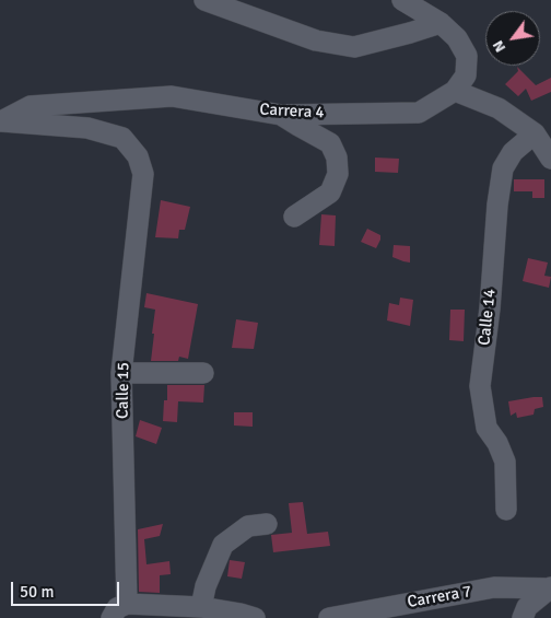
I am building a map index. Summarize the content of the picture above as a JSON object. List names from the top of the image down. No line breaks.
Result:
{"streets":{"street":["Carrera 4","Calle 14","Calle 15","Carrera 7"]},"crossings":[["Carrera 4","Calle 15"]],"scale_bar":"50 m","north":"bottom left"}
